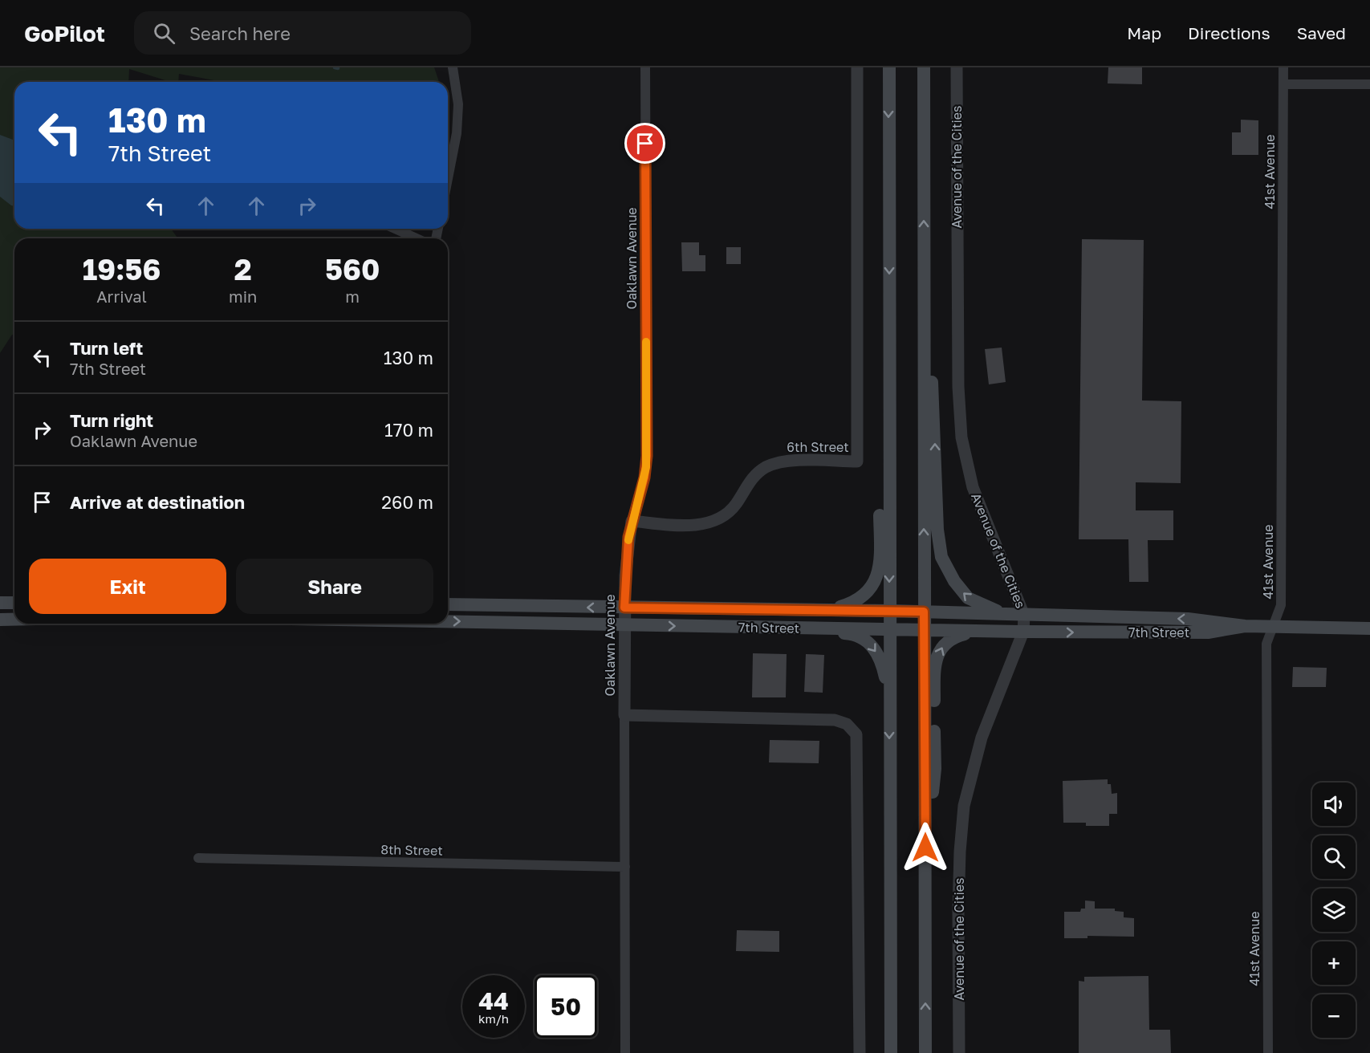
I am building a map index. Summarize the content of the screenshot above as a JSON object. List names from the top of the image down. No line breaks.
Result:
{"streets":{"main road":["7th Street"],"street":["Avenue of the Cities","41st Avenue","Oaklawn Avenue","6th Street","8th Street"]},"crossings":[["Avenue of the Cities","7th Street"],["41st Avenue","7th Street"],["Oaklawn Avenue","6th Street"],["Oaklawn Avenue","7th Street"],["Oaklawn Avenue","8th Street"]],"page":{"header":"GoPilot","search":"Search here","nav":["Map","Directions","Saved"],"turn":["130 m","7th Street"],"eta":["19:56","Arrival","2","min","560","m"],"list":[{"name":"Turn left","note":"7th Street","value":"130 m"},{"name":"Turn right","note":"Oaklawn Avenue","value":"170 m"},{"name":"Arrive at destination","value":"260 m"}],"buttons":["Exit","Share"],"map_buttons":["+","−"],"speed":"44 km/h","limit":"50"}}
